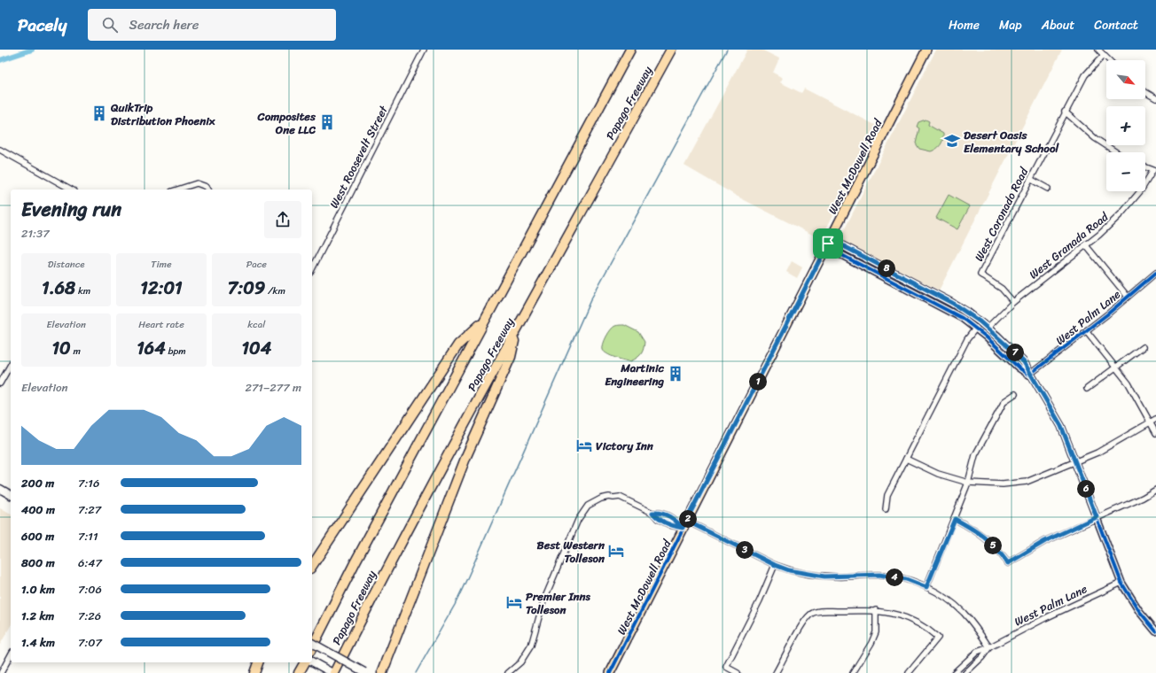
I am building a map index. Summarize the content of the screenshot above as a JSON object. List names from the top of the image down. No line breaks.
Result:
{"streets":{"highway":["Papago Freeway"],"main road":["West McDowell Road"],"street":["West Roosevelt Street","West Coronado Road","West Granada Road","West Palm Lane"]},"crossings":[["West Coronado Road","West Granada Road"]],"places":{"building":["QuikTrip Distribution Phoenix","Composites One LLC","Martinic Engineering"],"school or university":["Desert Oasis Elementary School"],"hotel":["Victory Inn","Best Western Tolleson","Premier Inns Tolleson"]},"north":"bottom right","page":{"header":"Pacely","search":"Search here","nav":["Home","Map","About","Contact"],"map_buttons":["+","−"],"heading":["Evening run","21:37"],"stats":[["Distance","1.68 km"],["Time","12:01"],["Pace","7:09 /km"],["Elevation","10 m"],["Heart rate","164 bpm"],["kcal","104"]],"pins":["8","7","1","6","2","5","3","4"],"chart":["Elevation","271–277 m"],"list":[{"name":"200 m","note":"7:16"},{"name":"400 m","note":"7:27"},{"name":"600 m","note":"7:11"},{"name":"800 m","note":"6:47"},{"name":"1.0 km","note":"7:06"},{"name":"1.2 km","note":"7:26"},{"name":"1.4 km","note":"7:07"}]}}
